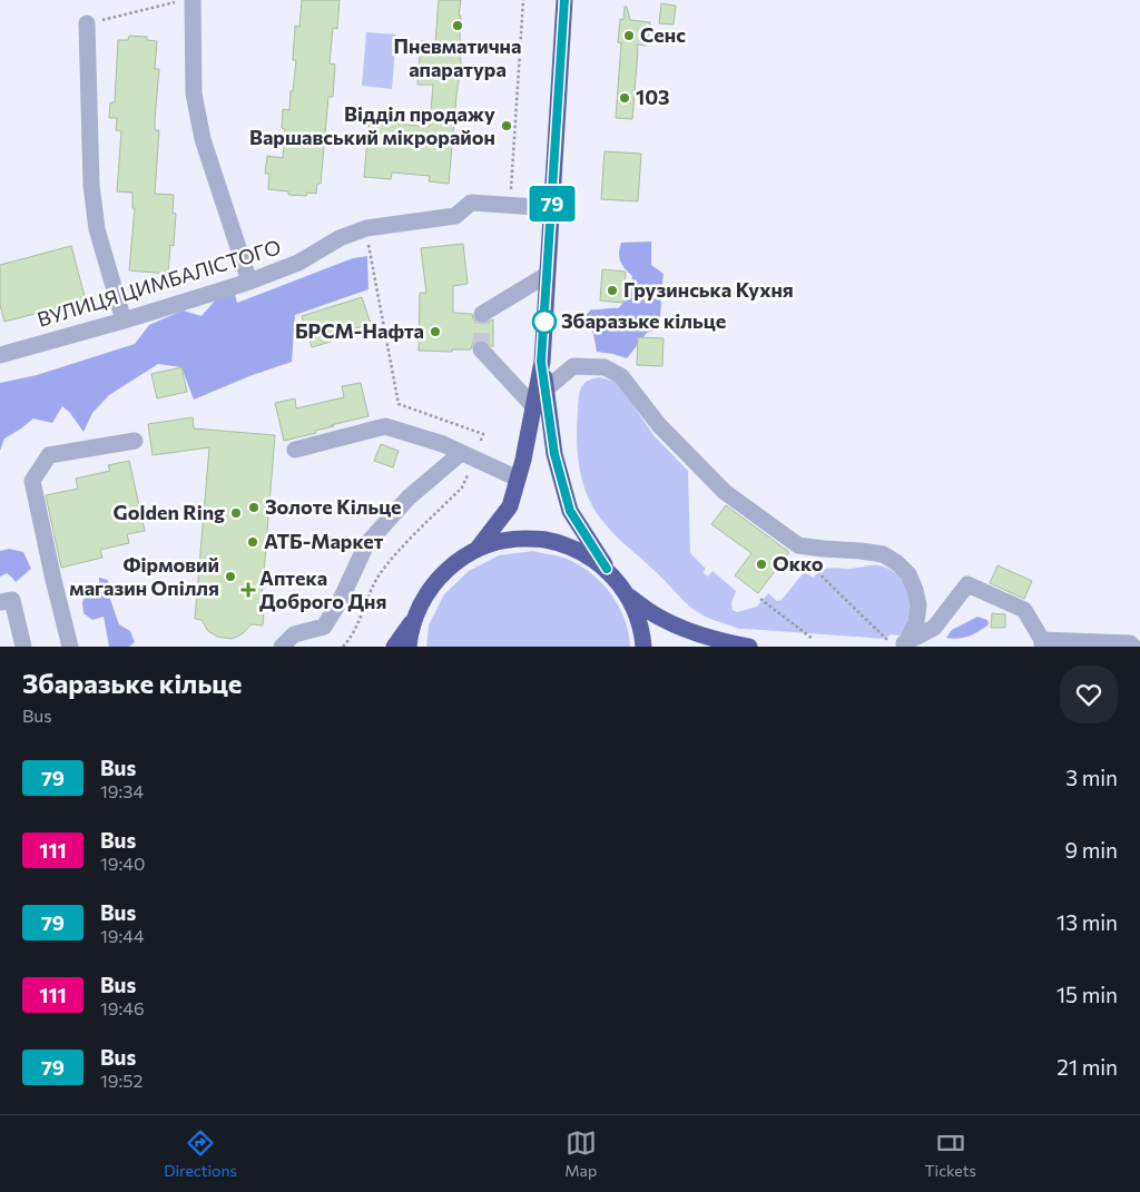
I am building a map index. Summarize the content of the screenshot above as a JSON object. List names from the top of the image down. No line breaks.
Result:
{"streets":{"lane":["ВУЛИЦЯ ЦИМБАЛІСТОГО"]},"places":{"other":["Пневматична апаратура","Сенс","103","Відділ продажу Варшавський мікрорайон","Грузинська Кухня","Збаразьке кільце","БРСМ-Нафта","Золоте Кільце","Golden Ring","АТБ-Маркет","Окко","Фірмовий магазин Опілля"],"health":["Аптека Доброго Дня"]},"lines":["bus line 79"],"page":{"on_map":"79","heading":["Збаразьке кільце","Bus"],"list":[{"mark":"79","name":"Bus","note":"19:34","value":"3 min"},{"mark":"111","name":"Bus","note":"19:40","value":"9 min"},{"mark":"79","name":"Bus","note":"19:44","value":"13 min"},{"mark":"111","name":"Bus","note":"19:46","value":"15 min"},{"mark":"79","name":"Bus","note":"19:52","value":"21 min"}],"tabs":["Directions","Map","Tickets"]}}
